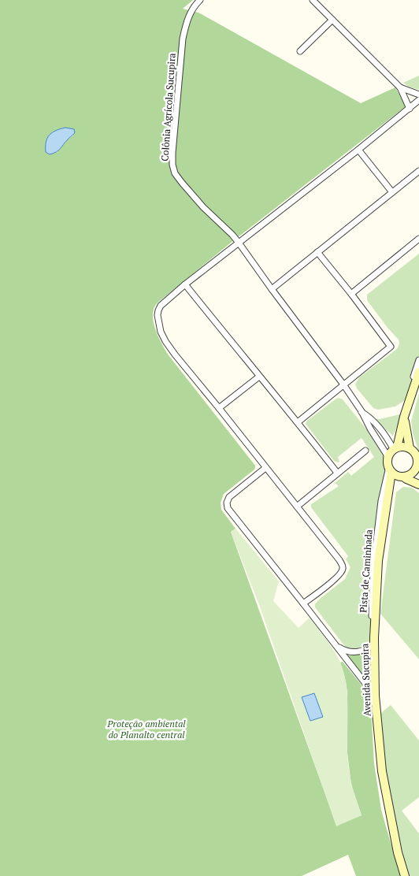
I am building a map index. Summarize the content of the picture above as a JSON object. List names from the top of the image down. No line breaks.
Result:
{"streets":{"street":["Colônia Agrícola Sucupira","Pista de Caminhada","Avenida Sucupira"]},"crossings":[["Pista de Caminhada","Avenida Sucupira"]],"parks":["Proteção ambiental do Planalto central"]}
